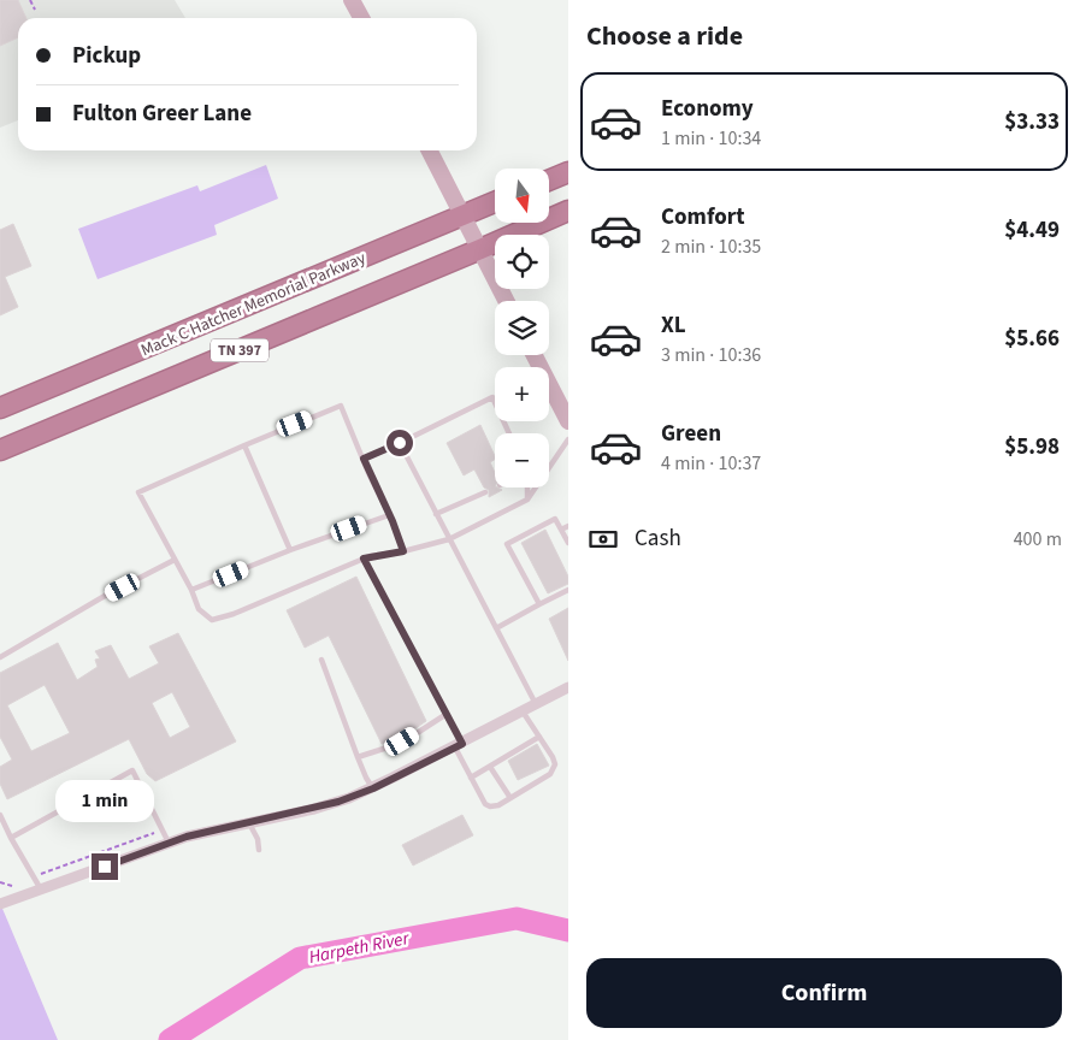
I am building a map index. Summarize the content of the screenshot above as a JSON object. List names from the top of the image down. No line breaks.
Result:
{"streets":{"highway":["Mack C Hatcher Memorial Parkway","TN 397"]},"water":["Harpeth River"],"north":"bottom","page":{"heading":"Choose a ride","banner":["Pickup","Fulton Greer Lane"],"list":[{"name":"Economy","note":"1 min · 10:34","value":"$3.33"},{"name":"Comfort","note":"2 min · 10:35","value":"$4.49"},{"name":"XL","note":"3 min · 10:36","value":"$5.66"},{"name":"Green","note":"4 min · 10:37","value":"$5.98"}],"map_buttons":["+","−"],"pay":["Cash","400 m"],"bubble":"1 min","buttons":"Confirm"}}
